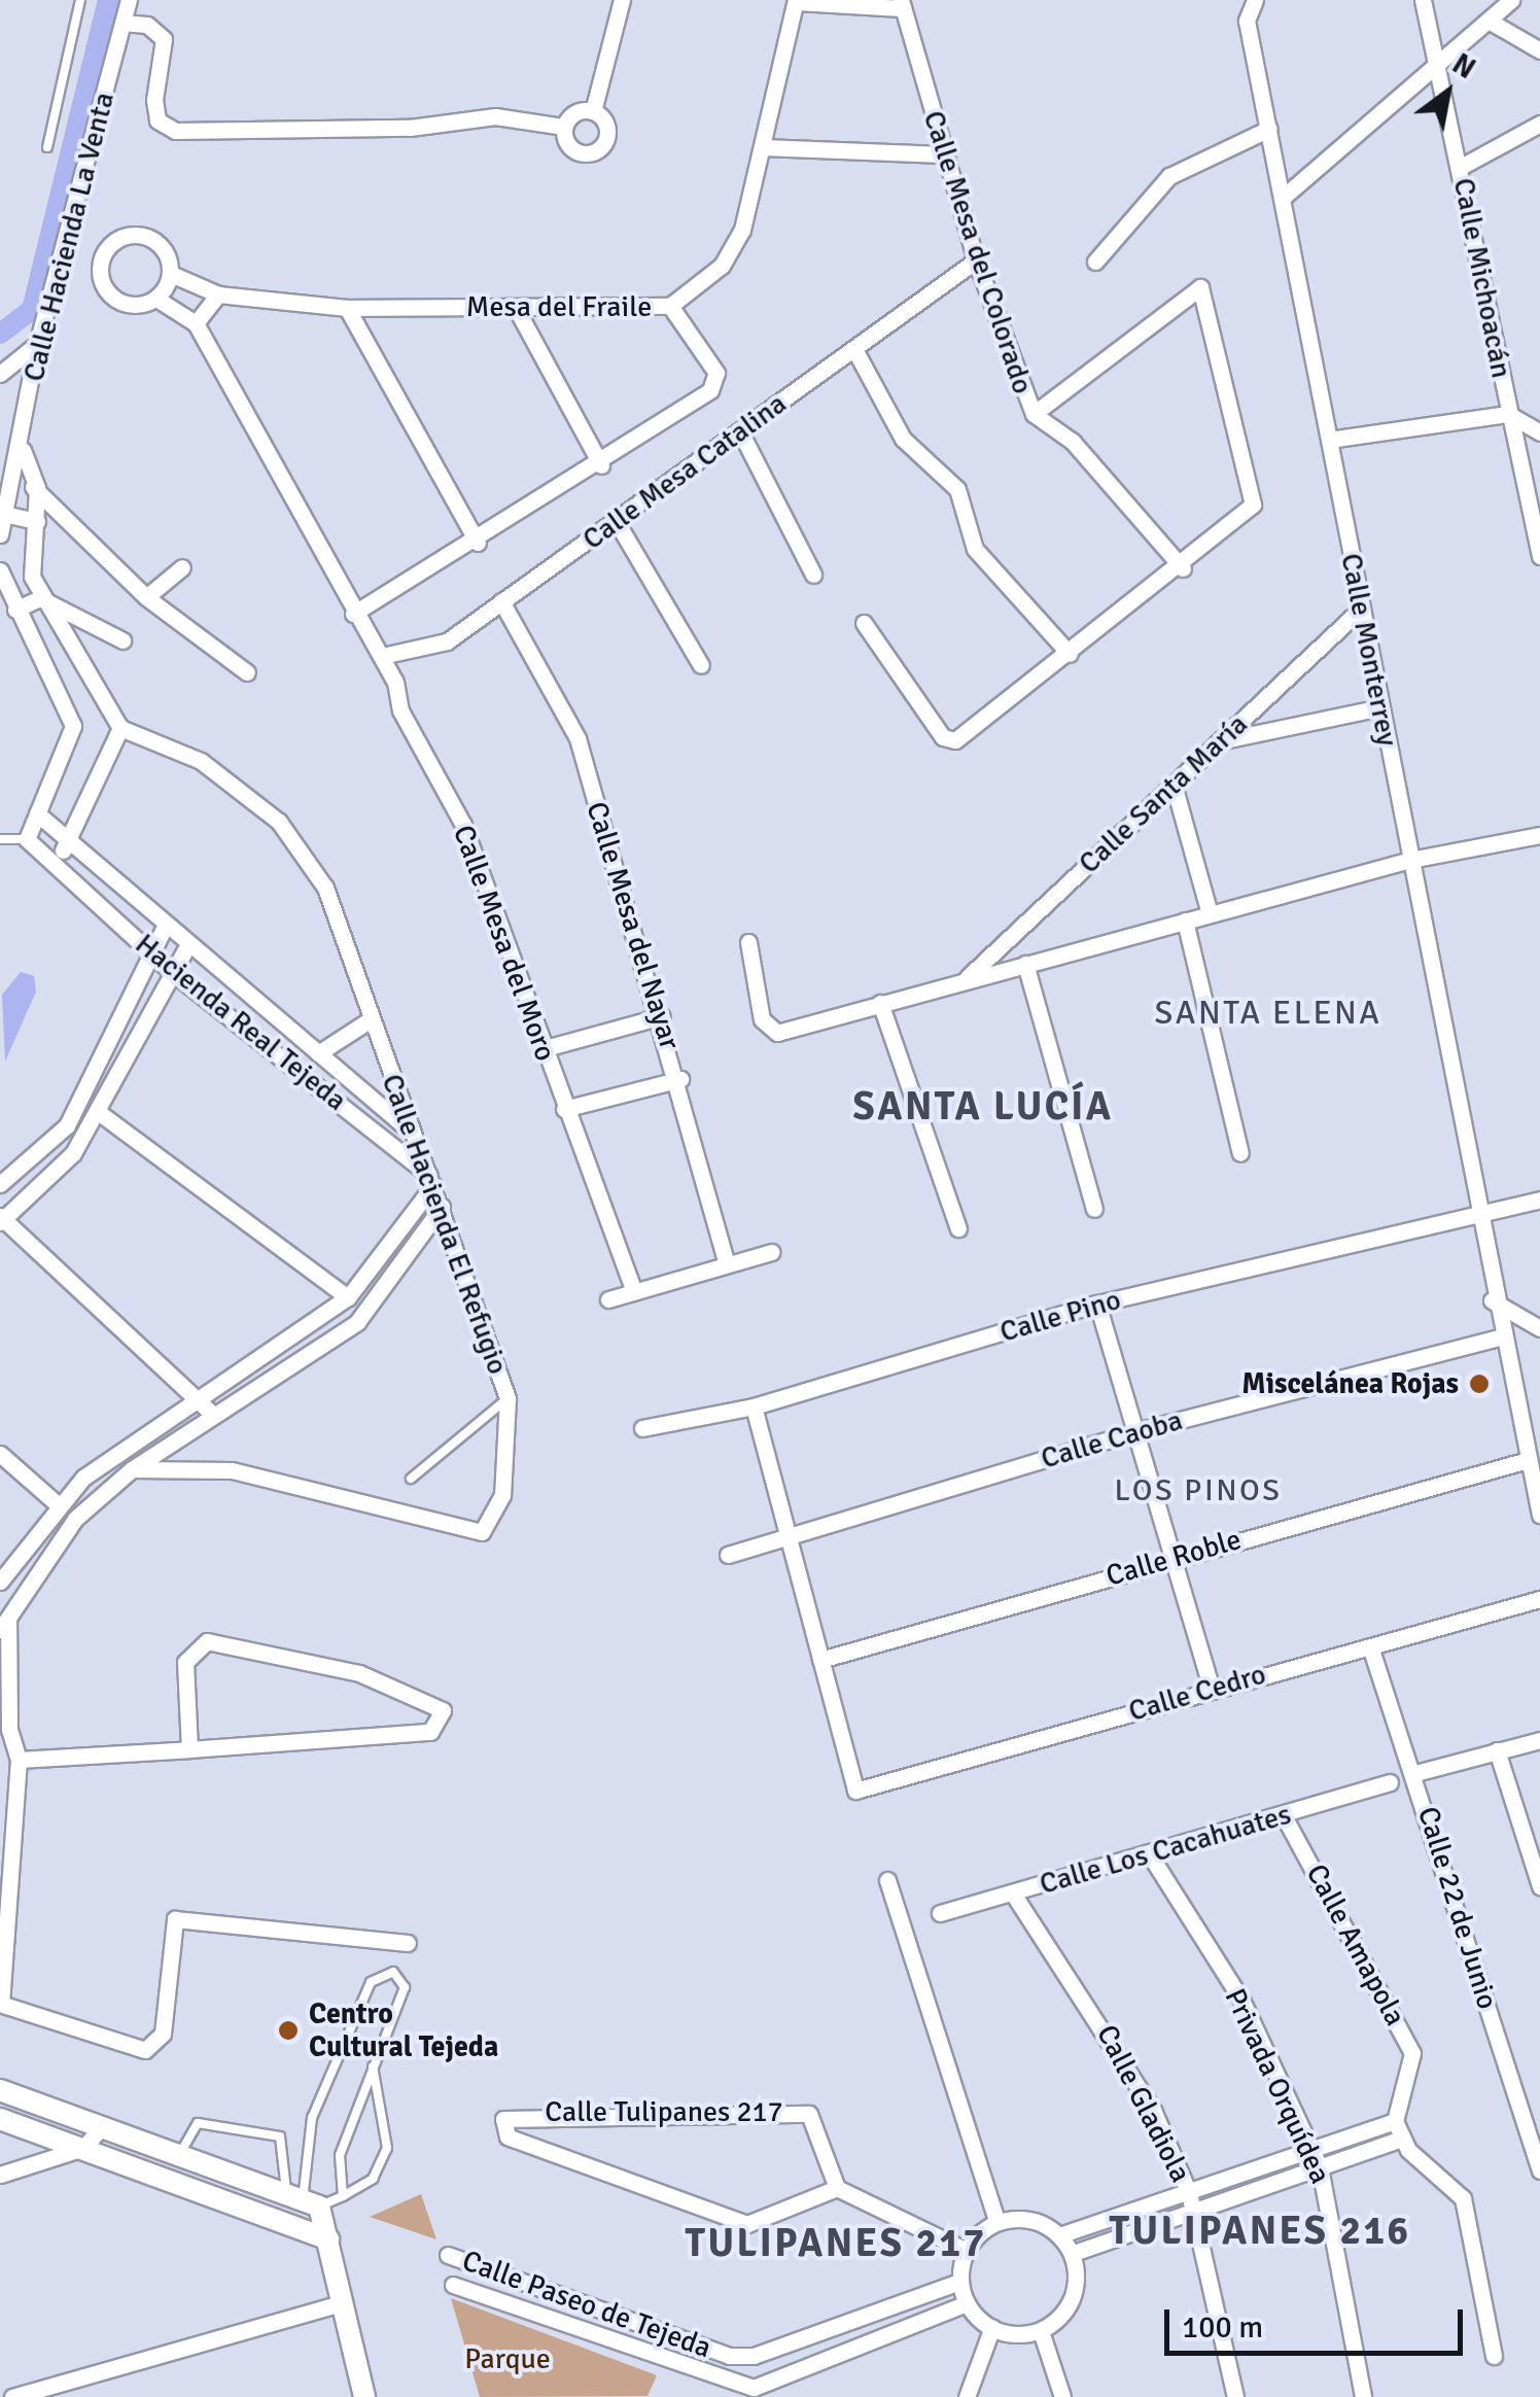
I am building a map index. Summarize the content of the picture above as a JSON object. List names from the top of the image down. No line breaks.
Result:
{"streets":{"street":["Calle Hacienda La Venta","Calle Mesa del Colorado","Calle Michoacán","Mesa del Fraile","Calle Mesa Catalina","Calle Monterrey","Calle Santa María","Calle Mesa del Nayar","Calle Mesa del Moro","Hacienda Real Tejeda","Calle Hacienda El Refugio","Calle Pino","Calle Caoba","Calle Roble","Calle Cedro","Calle Los Cacahuates","Calle 22 de Junio","Calle Amapola","Privada Orquídea","Calle Gladiola","Calle Tulipanes 217","Calle Paseo de Tejeda"]},"crossings":[["Calle Mesa del Colorado","Calle Mesa Catalina"],["Mesa del Fraile","Calle Mesa Catalina"],["Mesa del Fraile","Calle Mesa del Moro"],["Calle Mesa Catalina","Calle Mesa del Nayar"],["Calle Mesa Catalina","Calle Mesa del Moro"],["Calle Monterrey","Calle Santa María"],["Calle Monterrey","Calle Pino"],["Calle Monterrey","Calle Caoba"],["Calle Monterrey","Calle Roble"],["Hacienda Real Tejeda","Calle Hacienda El Refugio"],["Calle Roble","Calle Cedro"],["Calle Cedro","Calle 22 de Junio"],["Calle Los Cacahuates","Calle Amapola"],["Calle Los Cacahuates","Privada Orquídea"],["Calle Los Cacahuates","Calle Gladiola"]],"districts":["SANTA ELENA","SANTA LUCÍA","LOS PINOS","TULIPANES 216","TULIPANES 217"],"parks":["Parque"],"places":["Miscelánea Rojas","Centro Cultural Tejeda"],"scale_bar":"100 m","north":"top right"}
